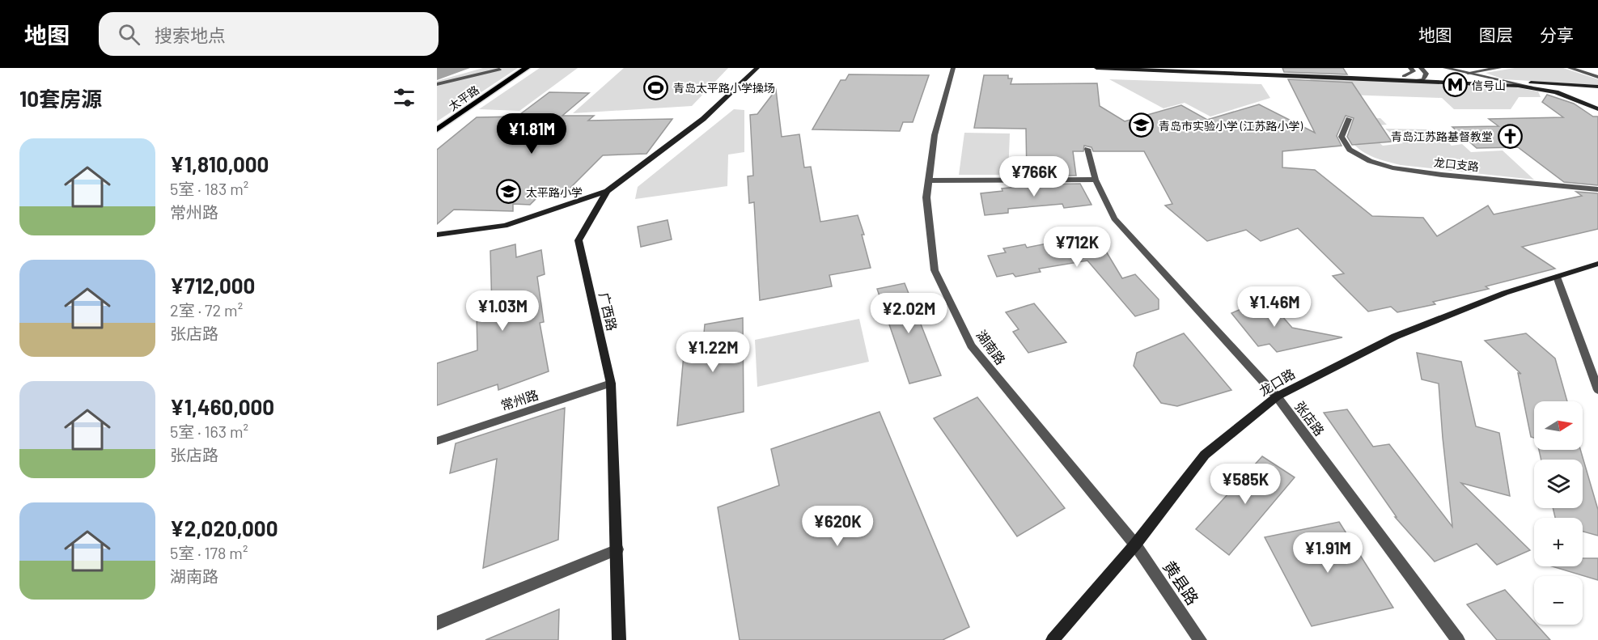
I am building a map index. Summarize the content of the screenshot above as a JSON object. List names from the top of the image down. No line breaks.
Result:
{"streets":{"main road":["太平路","广西路","龙口路"],"street":["龙口支路","湖南路","常州路","张店路","黄县路"]},"crossings":[["广西路","常州路"],["湖南路","龙口路"],["湖南路","黄县路"],["龙口路","张店路"],["龙口路","黄县路"]],"places":{"metro station":["信号山"],"sports":["青岛太平路小学操场"],"school or university":["青岛市实验小学 (江苏路小学)","太平路小学"],"church":["青岛江苏路基督教堂"]},"north":"right","page":{"header":"地图","search":"搜索地点","nav":["地图","图层","分享"],"heading":"10套房源","price":["¥1.81M","¥766K","¥712K","¥1.46M","¥1.03M","¥2.02M","¥1.22M","¥585K","¥620K","¥1.91M"],"list":[{"name":"¥1,810,000","note":"5室 · 183 m² · 常州路"},{"name":"¥712,000","note":"2室 · 72 m² · 张店路"},{"name":"¥1,460,000","note":"5室 · 163 m² · 张店路"},{"name":"¥2,020,000","note":"5室 · 178 m² · 湖南路"}],"map_buttons":["+","−"]}}
